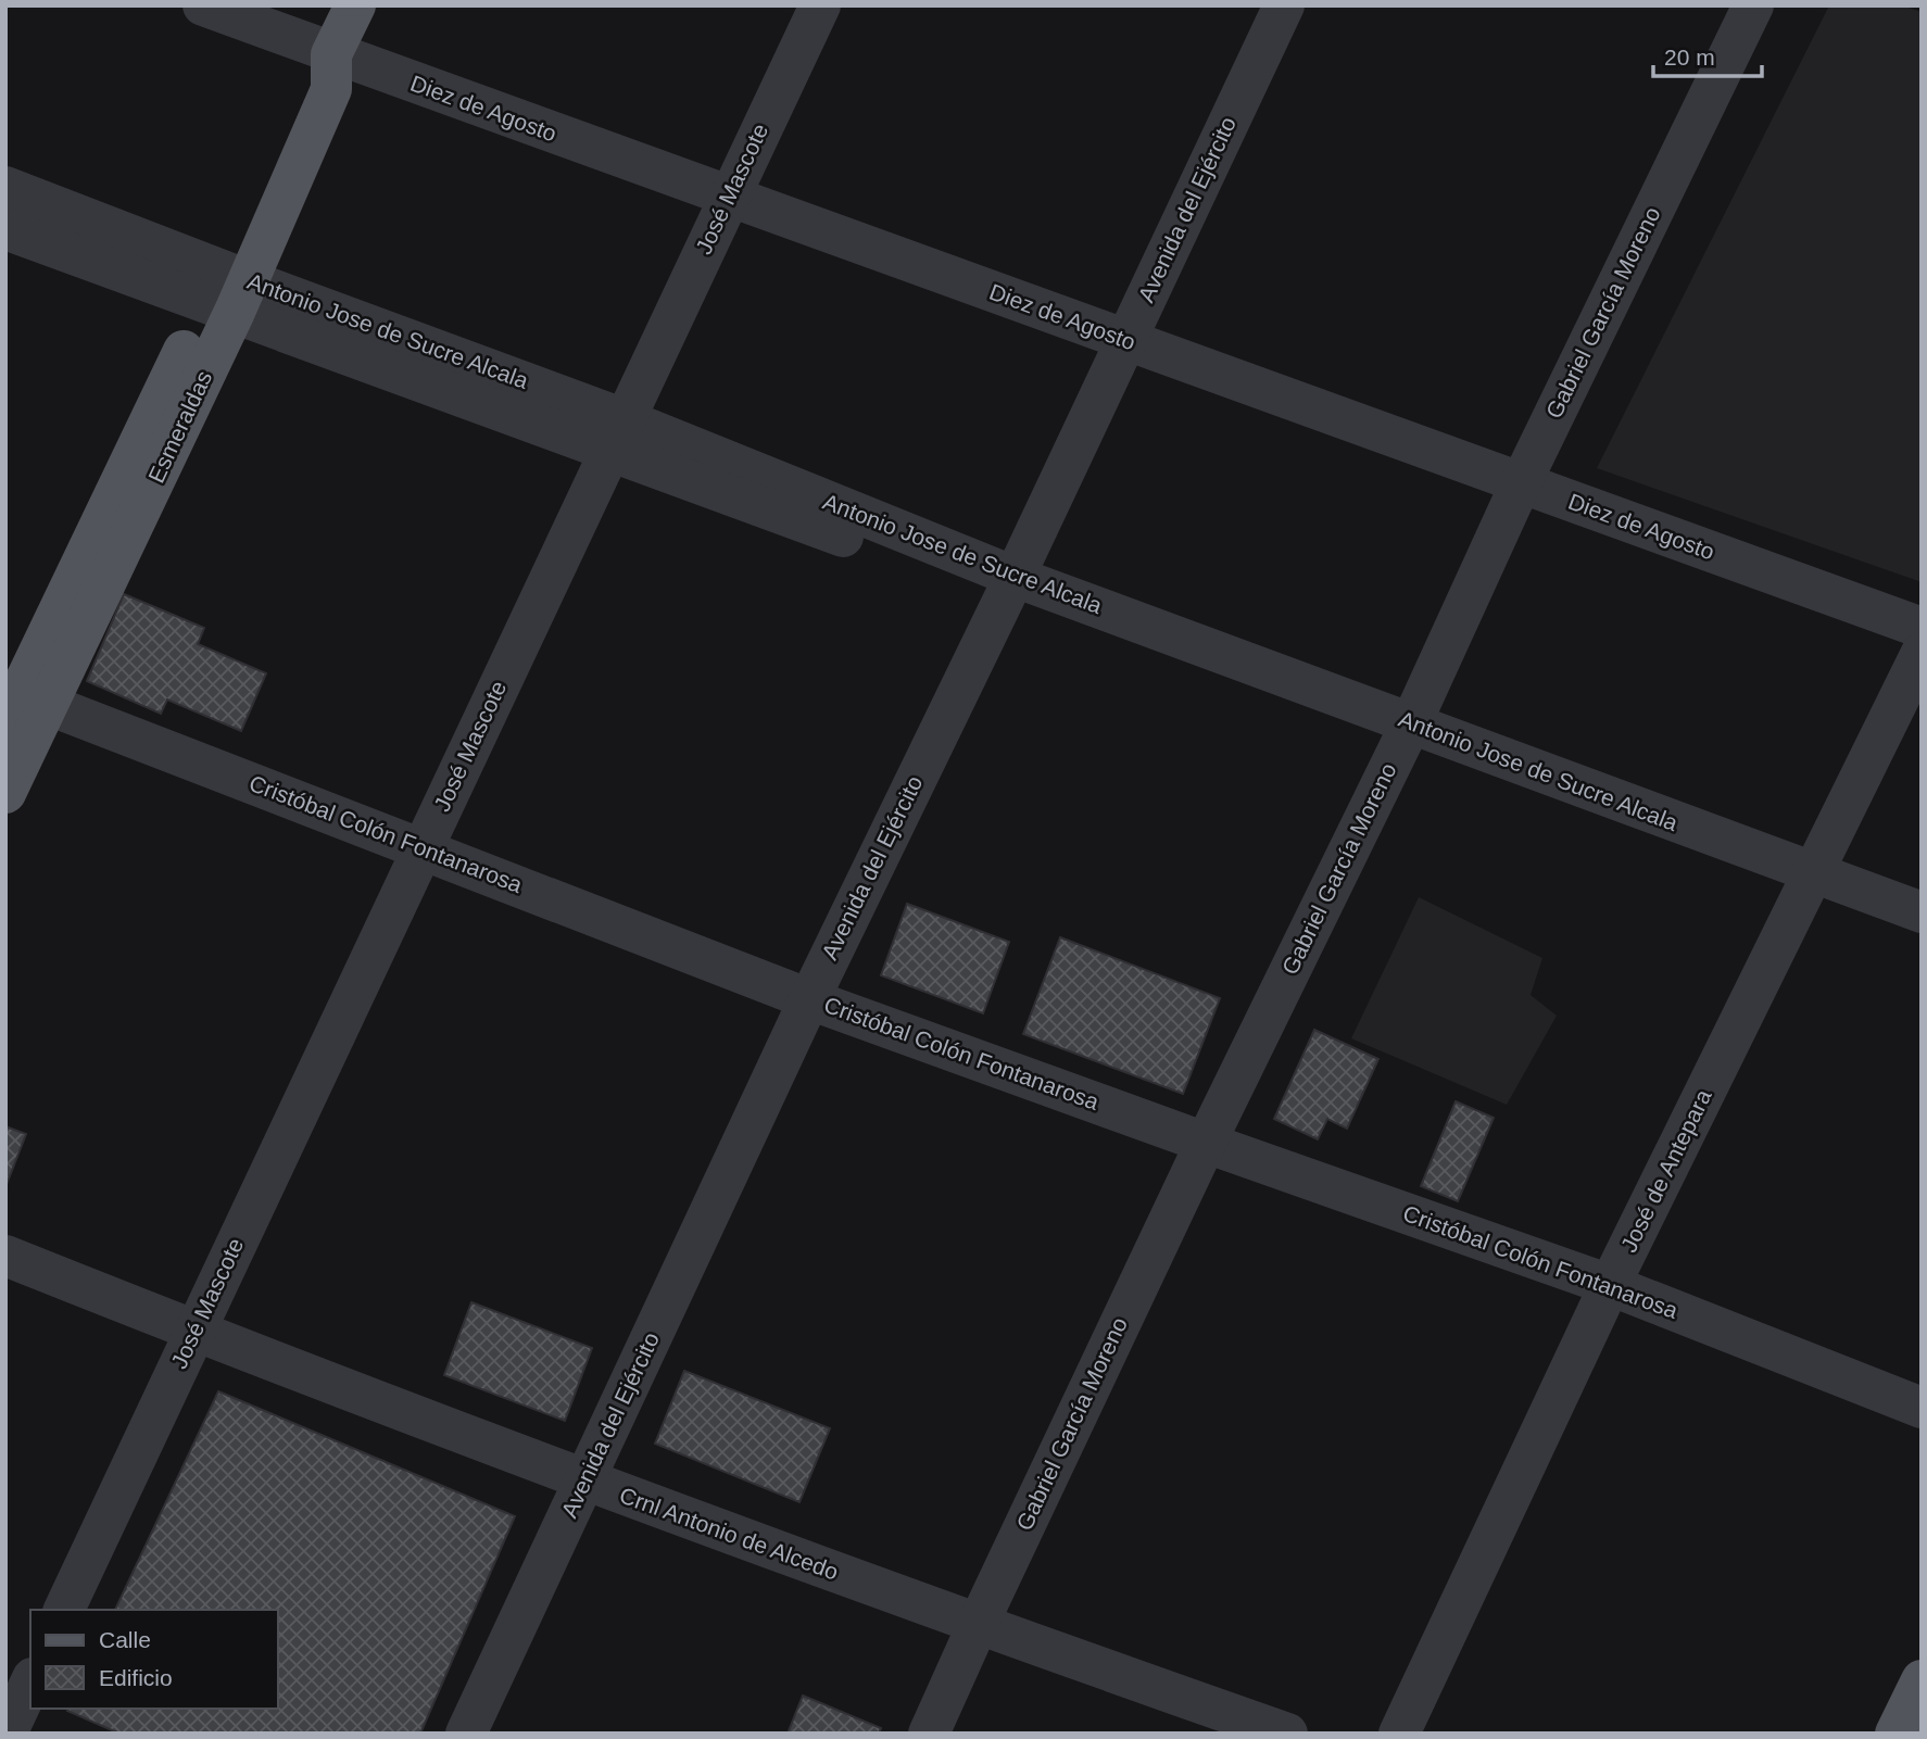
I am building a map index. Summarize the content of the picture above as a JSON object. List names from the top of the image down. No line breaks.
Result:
{"streets":{"main road":["Esmeraldas"],"street":["Diez de Agosto","José Mascote","Avenida del Ejército","Gabriel García Moreno","Antonio Jose de Sucre Alcala","Cristóbal Colón Fontanarosa","José de Antepara","Crnl Antonio de Alcedo"]},"crossings":[["Diez de Agosto","José Mascote"],["Diez de Agosto","Avenida del Ejército"],["Diez de Agosto","Gabriel García Moreno"],["Diez de Agosto","Esmeraldas"],["José Mascote","Antonio Jose de Sucre Alcala"],["José Mascote","Cristóbal Colón Fontanarosa"],["José Mascote","Crnl Antonio de Alcedo"],["Avenida del Ejército","Antonio Jose de Sucre Alcala"],["Avenida del Ejército","Cristóbal Colón Fontanarosa"],["Avenida del Ejército","Crnl Antonio de Alcedo"],["Gabriel García Moreno","Antonio Jose de Sucre Alcala"],["Gabriel García Moreno","Cristóbal Colón Fontanarosa"],["Gabriel García Moreno","Crnl Antonio de Alcedo"],["Antonio Jose de Sucre Alcala","Esmeraldas"],["Antonio Jose de Sucre Alcala","José de Antepara"],["Esmeraldas","Cristóbal Colón Fontanarosa"],["Cristóbal Colón Fontanarosa","José de Antepara"]],"legend":["Calle","Edificio"],"scale_bar":"20 m"}
